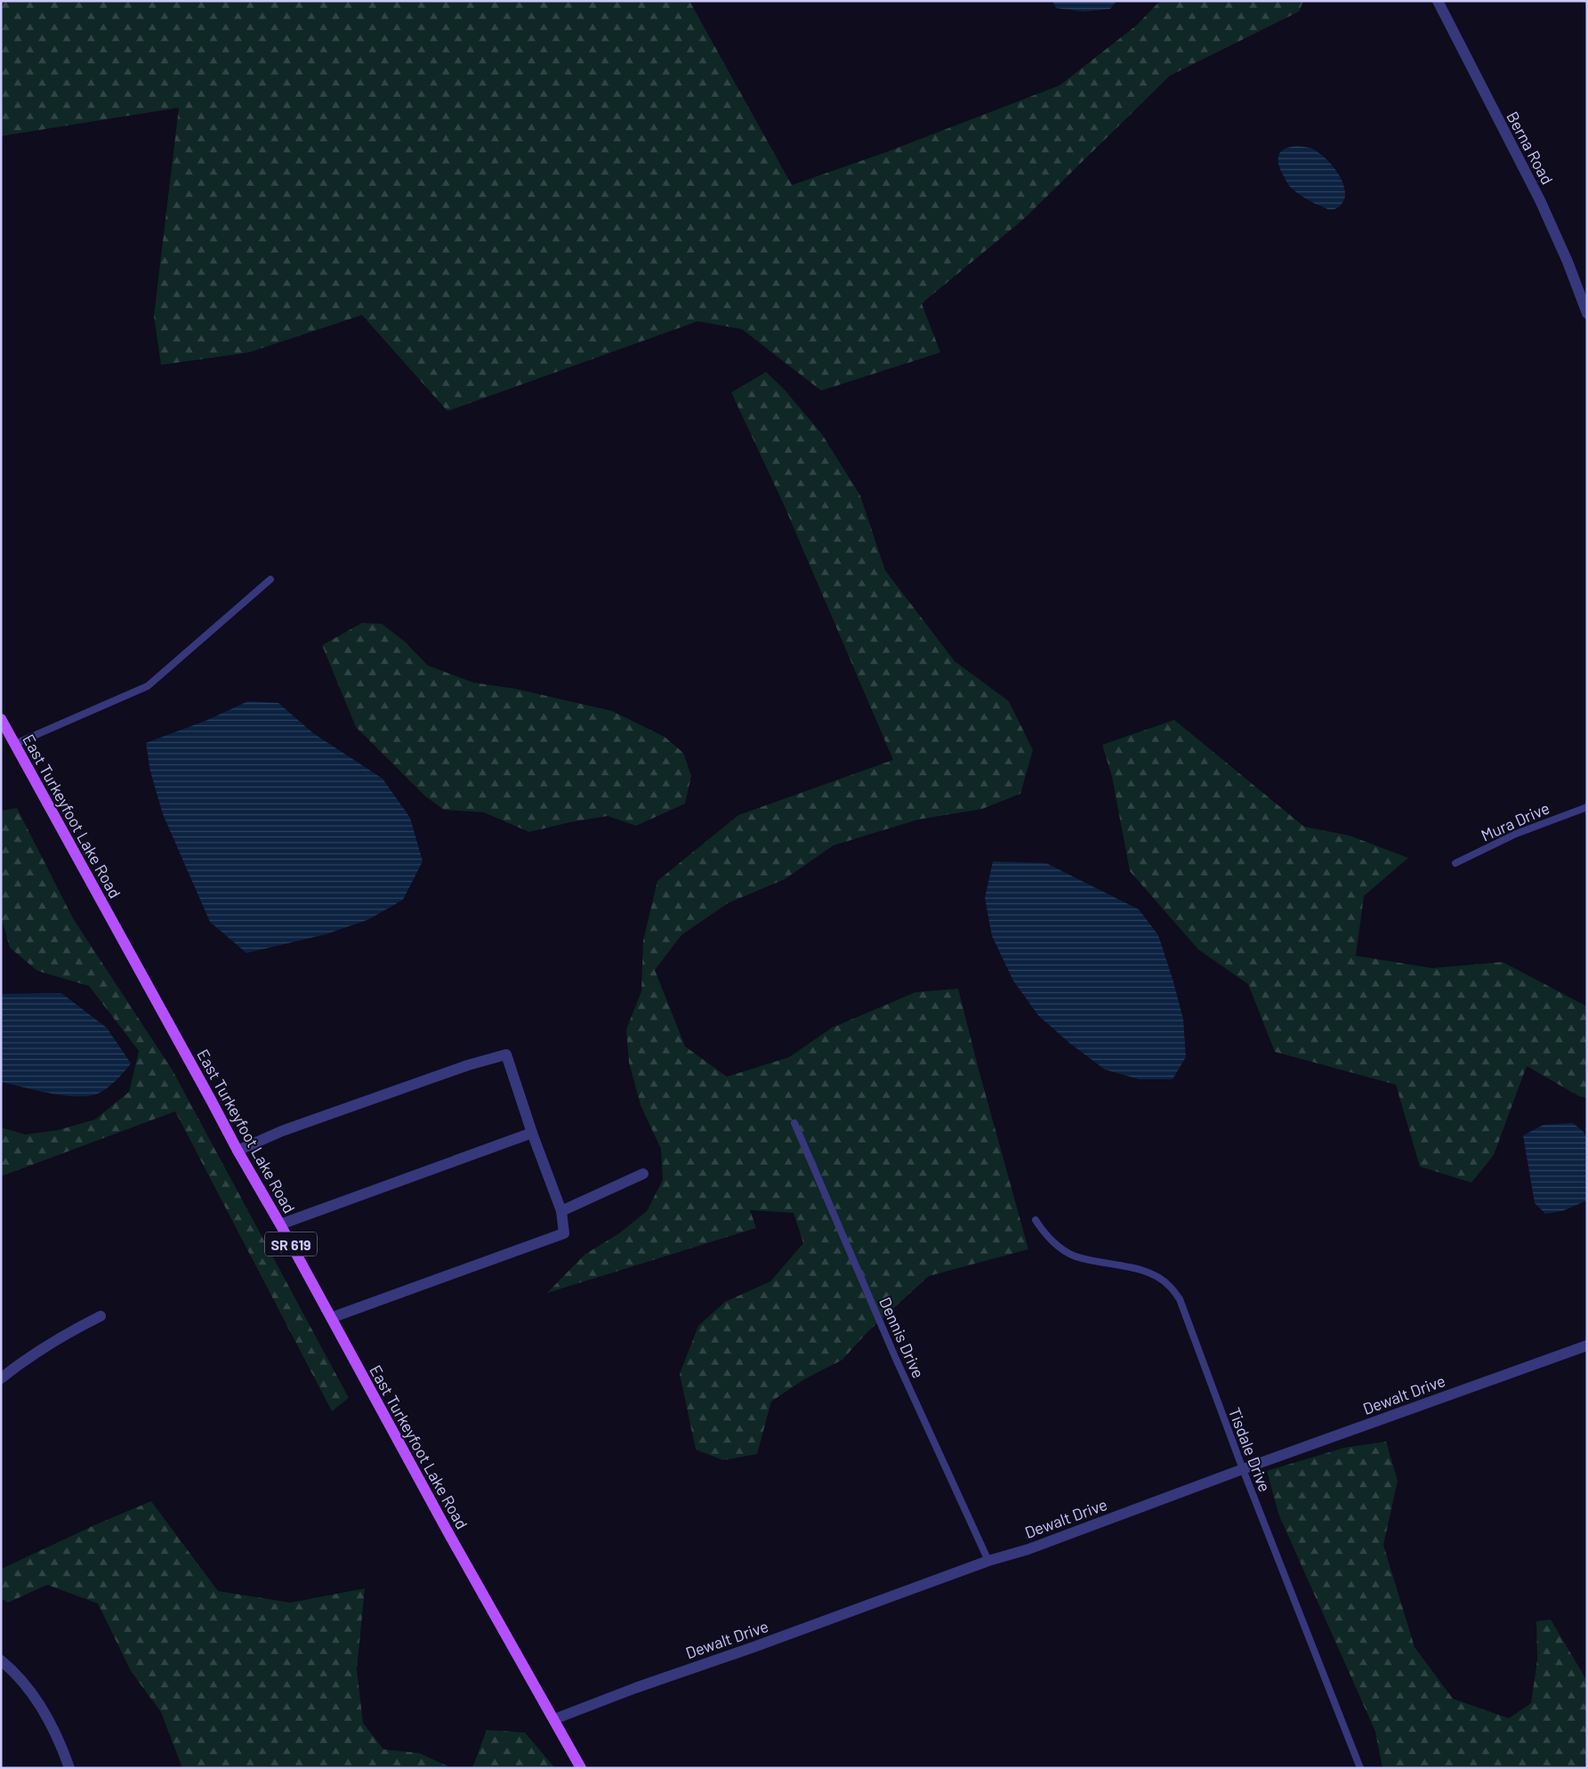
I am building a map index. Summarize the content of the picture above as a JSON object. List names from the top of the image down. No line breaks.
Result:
{"streets":{"main road":["East Turkeyfoot Lake Road","SR 619"],"street":["Berna Road","Dewalt Drive"],"lane":["Mura Drive","Dennis Drive","Tisdale Drive"]},"crossings":[["East Turkeyfoot Lake Road","Dewalt Drive"],["Dennis Drive","Dewalt Drive"],["Dewalt Drive","Tisdale Drive"]]}
